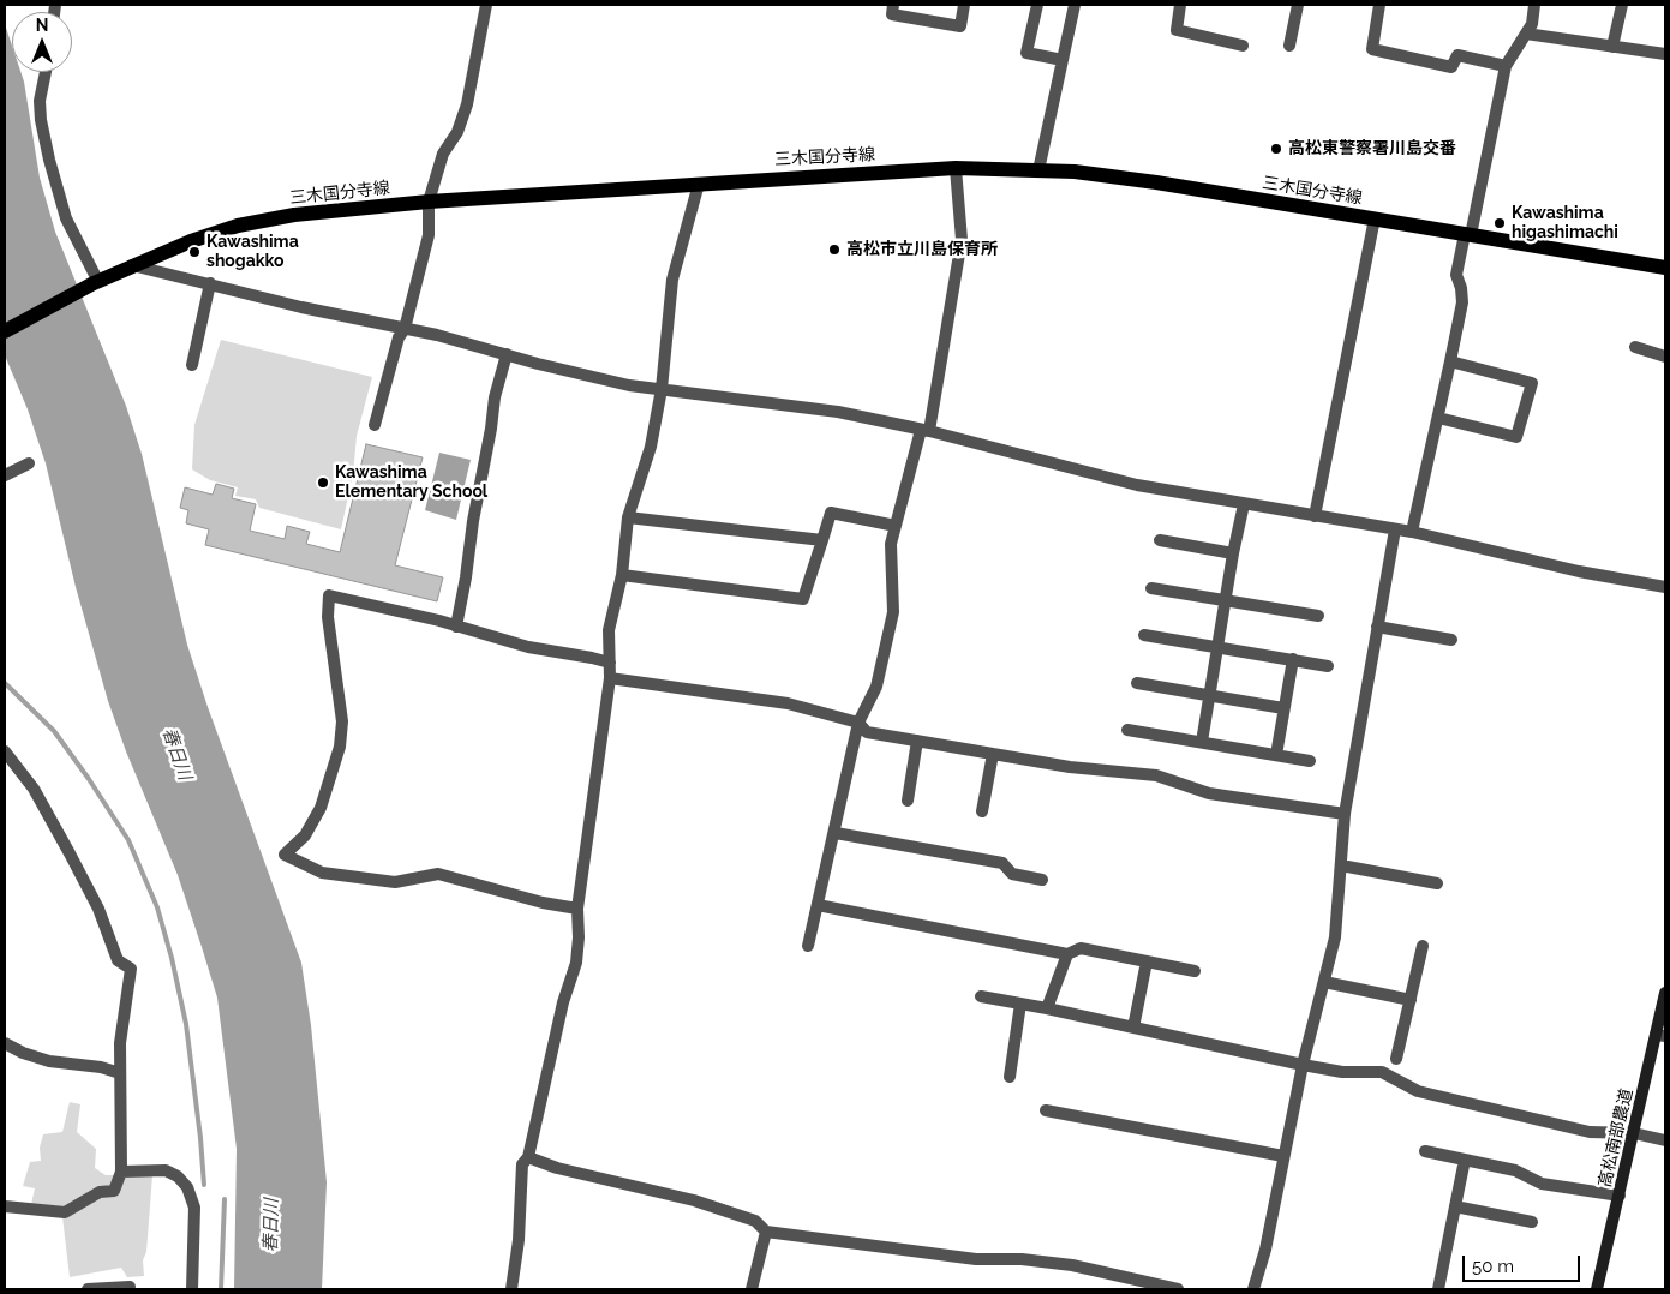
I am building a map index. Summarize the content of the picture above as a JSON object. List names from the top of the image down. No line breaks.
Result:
{"streets":{"main road":["三木国分寺線"],"street":["高松南部農道"]},"water":["春日川"],"places":["高松東警察署川島交番","Kawashima higashimachi","高松市立川島保育所","Kawashima shogakko","Kawashima Elementary School"],"scale_bar":"50 m","north":"top"}
